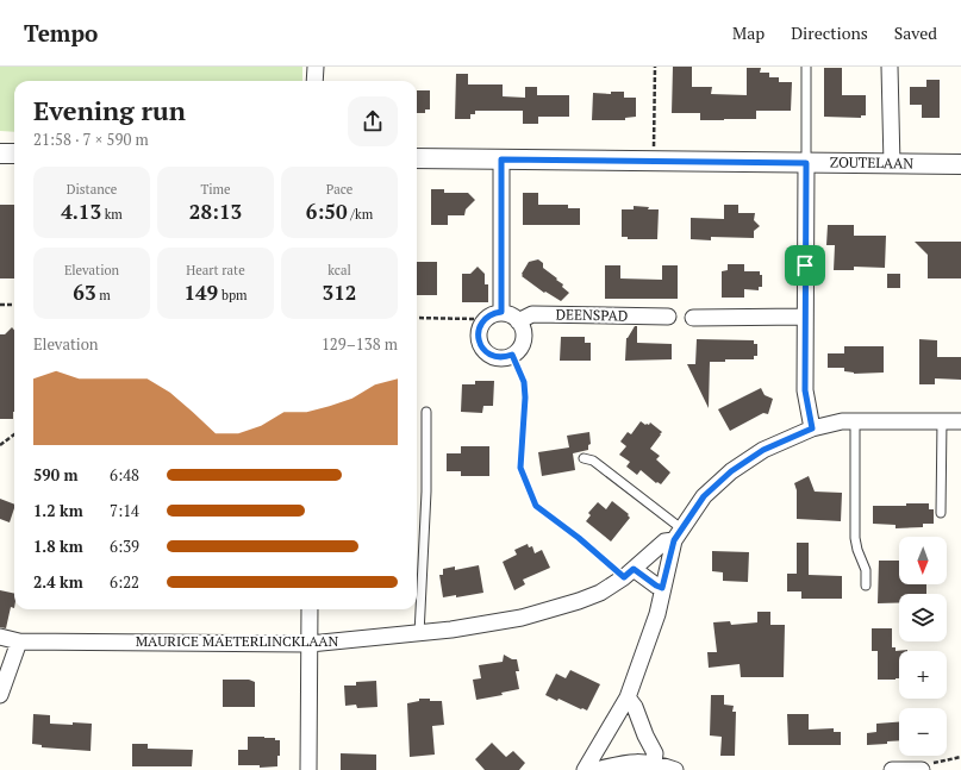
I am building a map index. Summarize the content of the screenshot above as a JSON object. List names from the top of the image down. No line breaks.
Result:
{"streets":{"street":["ZOUTELAAN","DEENSPAD","MAURICE MAETERLINCKLAAN"]},"north":"bottom","page":{"header":"Tempo","nav":["Map","Directions","Saved"],"heading":["Evening run","21:58 · 7 × 590 m"],"stats":[["Distance","4.13 km"],["Time","28:13"],["Pace","6:50 /km"],["Elevation","63 m"],["Heart rate","149 bpm"],["kcal","312"]],"chart":["Elevation","129–138 m"],"list":[{"name":"590 m","note":"6:48"},{"name":"1.2 km","note":"7:14"},{"name":"1.8 km","note":"6:39"},{"name":"2.4 km","note":"6:22"}],"map_buttons":["+","−"]}}
